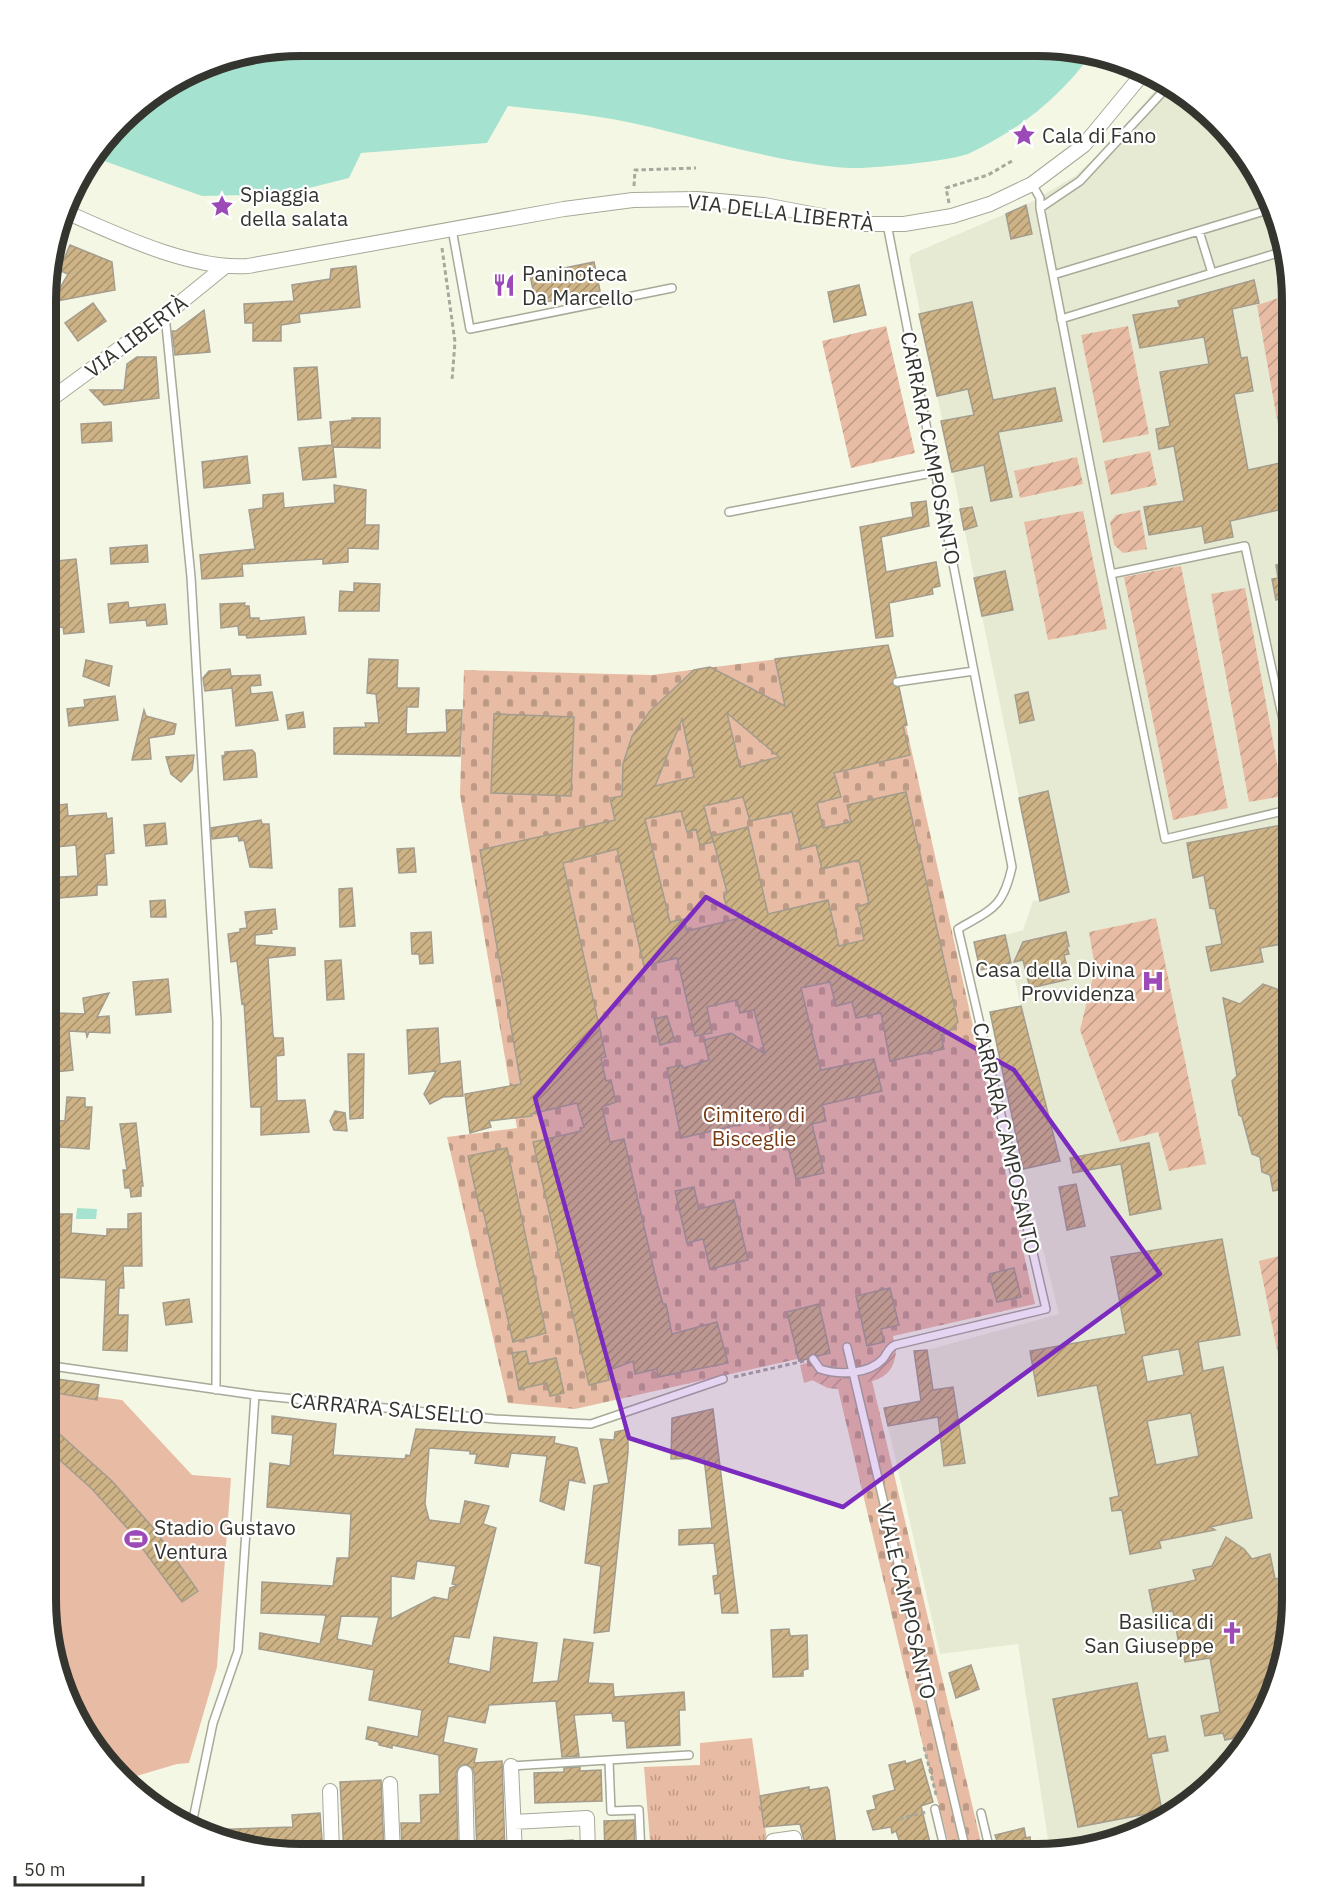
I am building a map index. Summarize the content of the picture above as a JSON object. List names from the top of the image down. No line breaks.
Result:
{"streets":{"street":["VIA DELLA LIBERTÀ","VIA LIBERTÀ"],"lane":["CARRARA CAMPOSANTO","CARRARA SALSELLO","VIALE CAMPOSANTO"]},"crossings":[["VIA DELLA LIBERTÀ","VIA LIBERTÀ"],["VIA DELLA LIBERTÀ","CARRARA CAMPOSANTO"],["CARRARA CAMPOSANTO","VIALE CAMPOSANTO"]],"parks":["Cimitero di Bisceglie"],"places":{"place":["Cala di Fano","Spiaggia della salata"],"restaurant":["Paninoteca Da Marcello"],"hospital":["Casa della Divina Provvidenza"],"sports":["Stadio Gustavo Ventura"],"church":["Basilica di San Giuseppe"]},"scale_bar":"50 m"}
